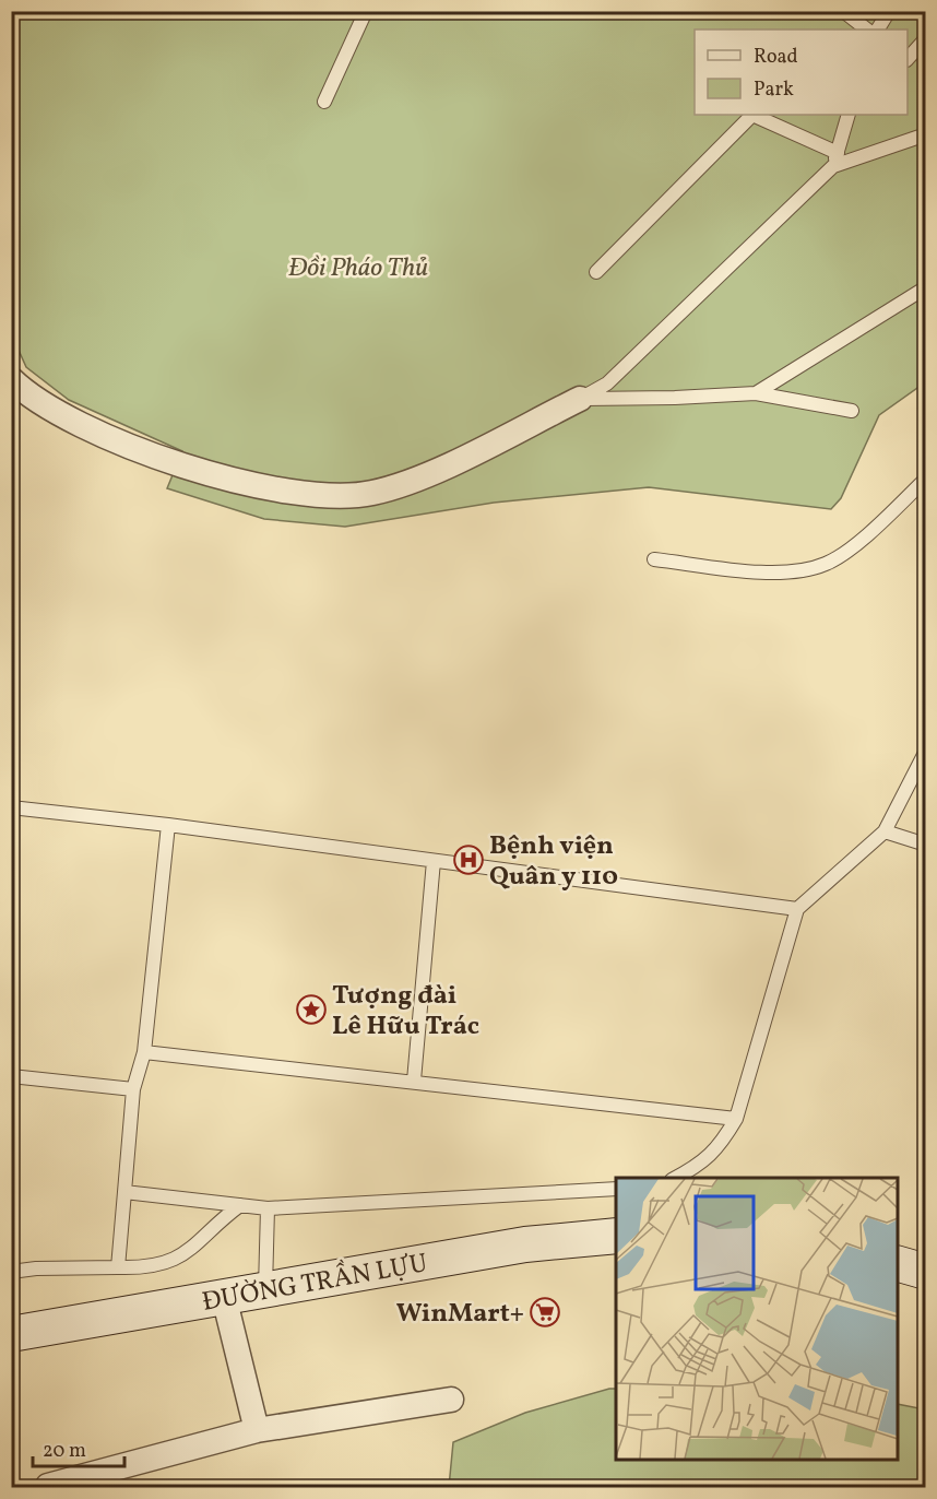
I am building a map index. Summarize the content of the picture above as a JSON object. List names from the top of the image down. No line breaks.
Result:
{"streets":{"main road":["ĐƯỜNG TRẦN LỰU"]},"parks":["Đồi Pháo Thủ"],"places":{"hospital":["Bệnh viện Quân y 110"],"place":["Tượng đài Lê Hữu Trác"],"supermarket":["WinMart+"]},"legend":["Road","Park"],"scale_bar":"20 m"}
